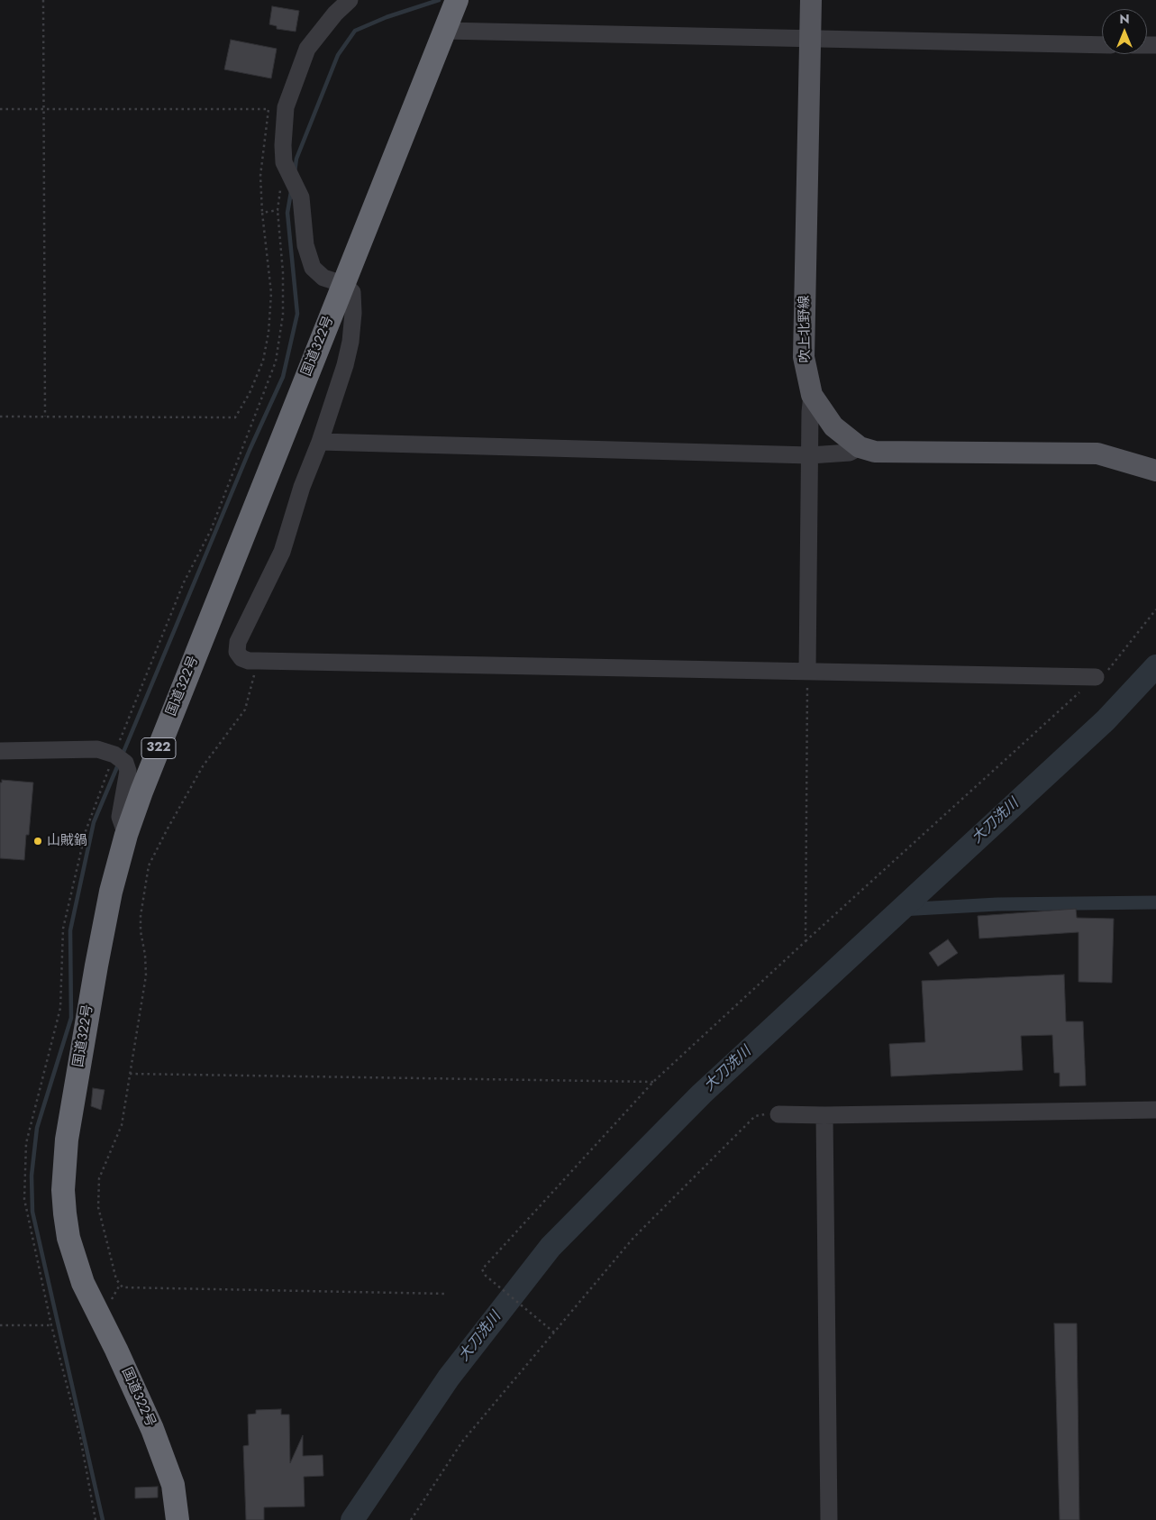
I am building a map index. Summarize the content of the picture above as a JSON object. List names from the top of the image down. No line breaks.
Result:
{"streets":{"highway":["国道322号","322"],"main road":["吹上北野線"]},"water":["大刀洗川"],"places":["山賊鍋"],"north":"top"}
